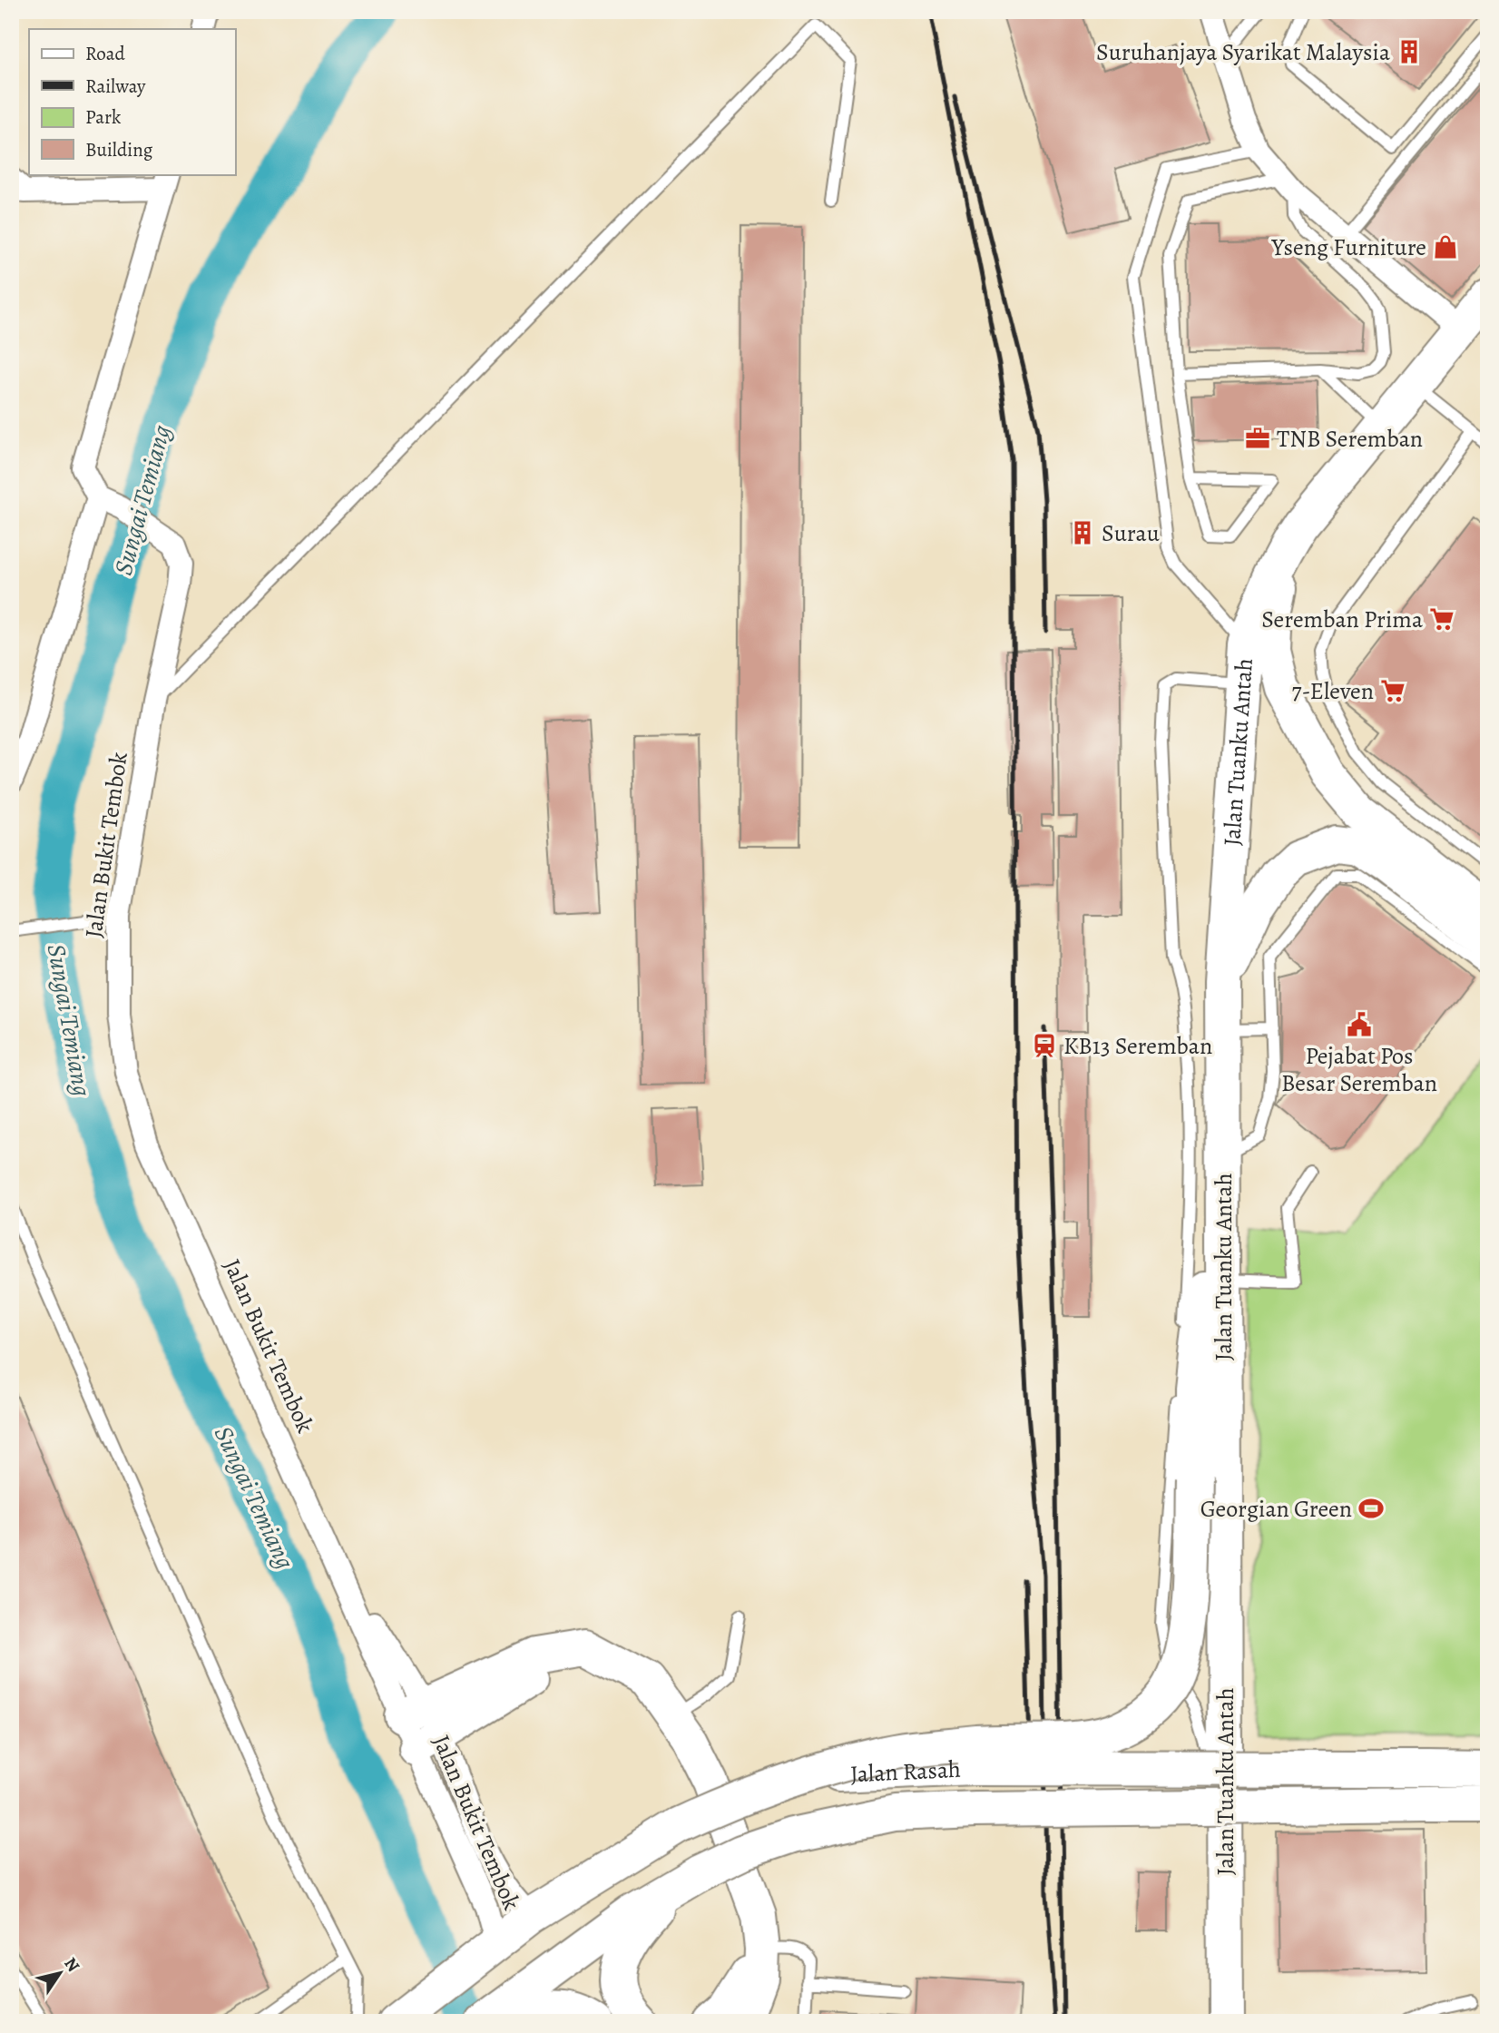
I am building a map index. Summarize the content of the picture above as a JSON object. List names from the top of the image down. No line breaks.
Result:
{"streets":{"highway":["Jalan Tuanku Antah","Jalan Rasah"],"street":["Jalan Bukit Tembok"]},"crossings":[["Jalan Bukit Tembok","Jalan Rasah"]],"water":["Sungai Temiang"],"places":{"building":["Suruhanjaya Syarikat Malaysia","Surau"],"shop":["Yseng Furniture"],"office":["TNB Seremban"],"supermarket":["Seremban Prima","7-Eleven"],"public building":["Pejabat Pos Besar Seremban"],"station":["KB13 Seremban"],"sports":["Georgian Green"]},"legend":["Road","Railway","Park","Building"],"north":"top right"}
